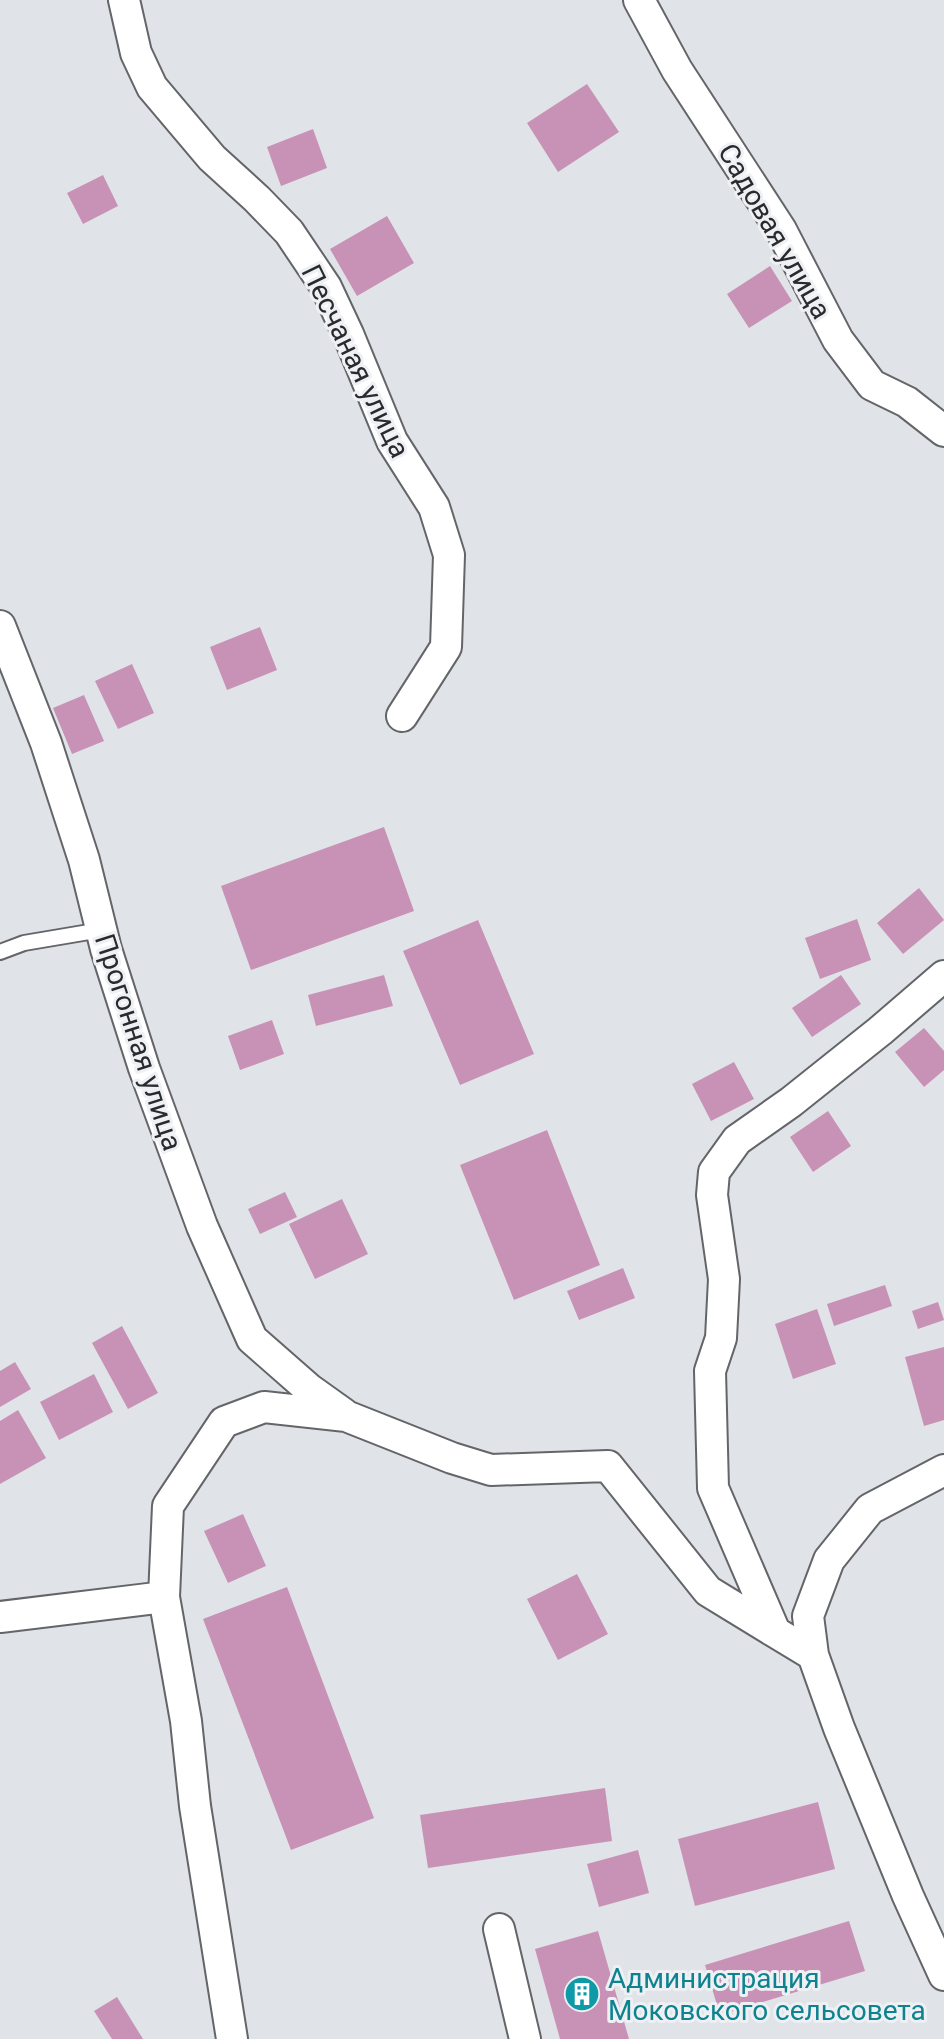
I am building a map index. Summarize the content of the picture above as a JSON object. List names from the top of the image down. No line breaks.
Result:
{"streets":{"street":["Садовая улица","Песчаная улица","Прогонная улица"]},"places":{"building":["Администрация Моковского сельсовета"]}}
